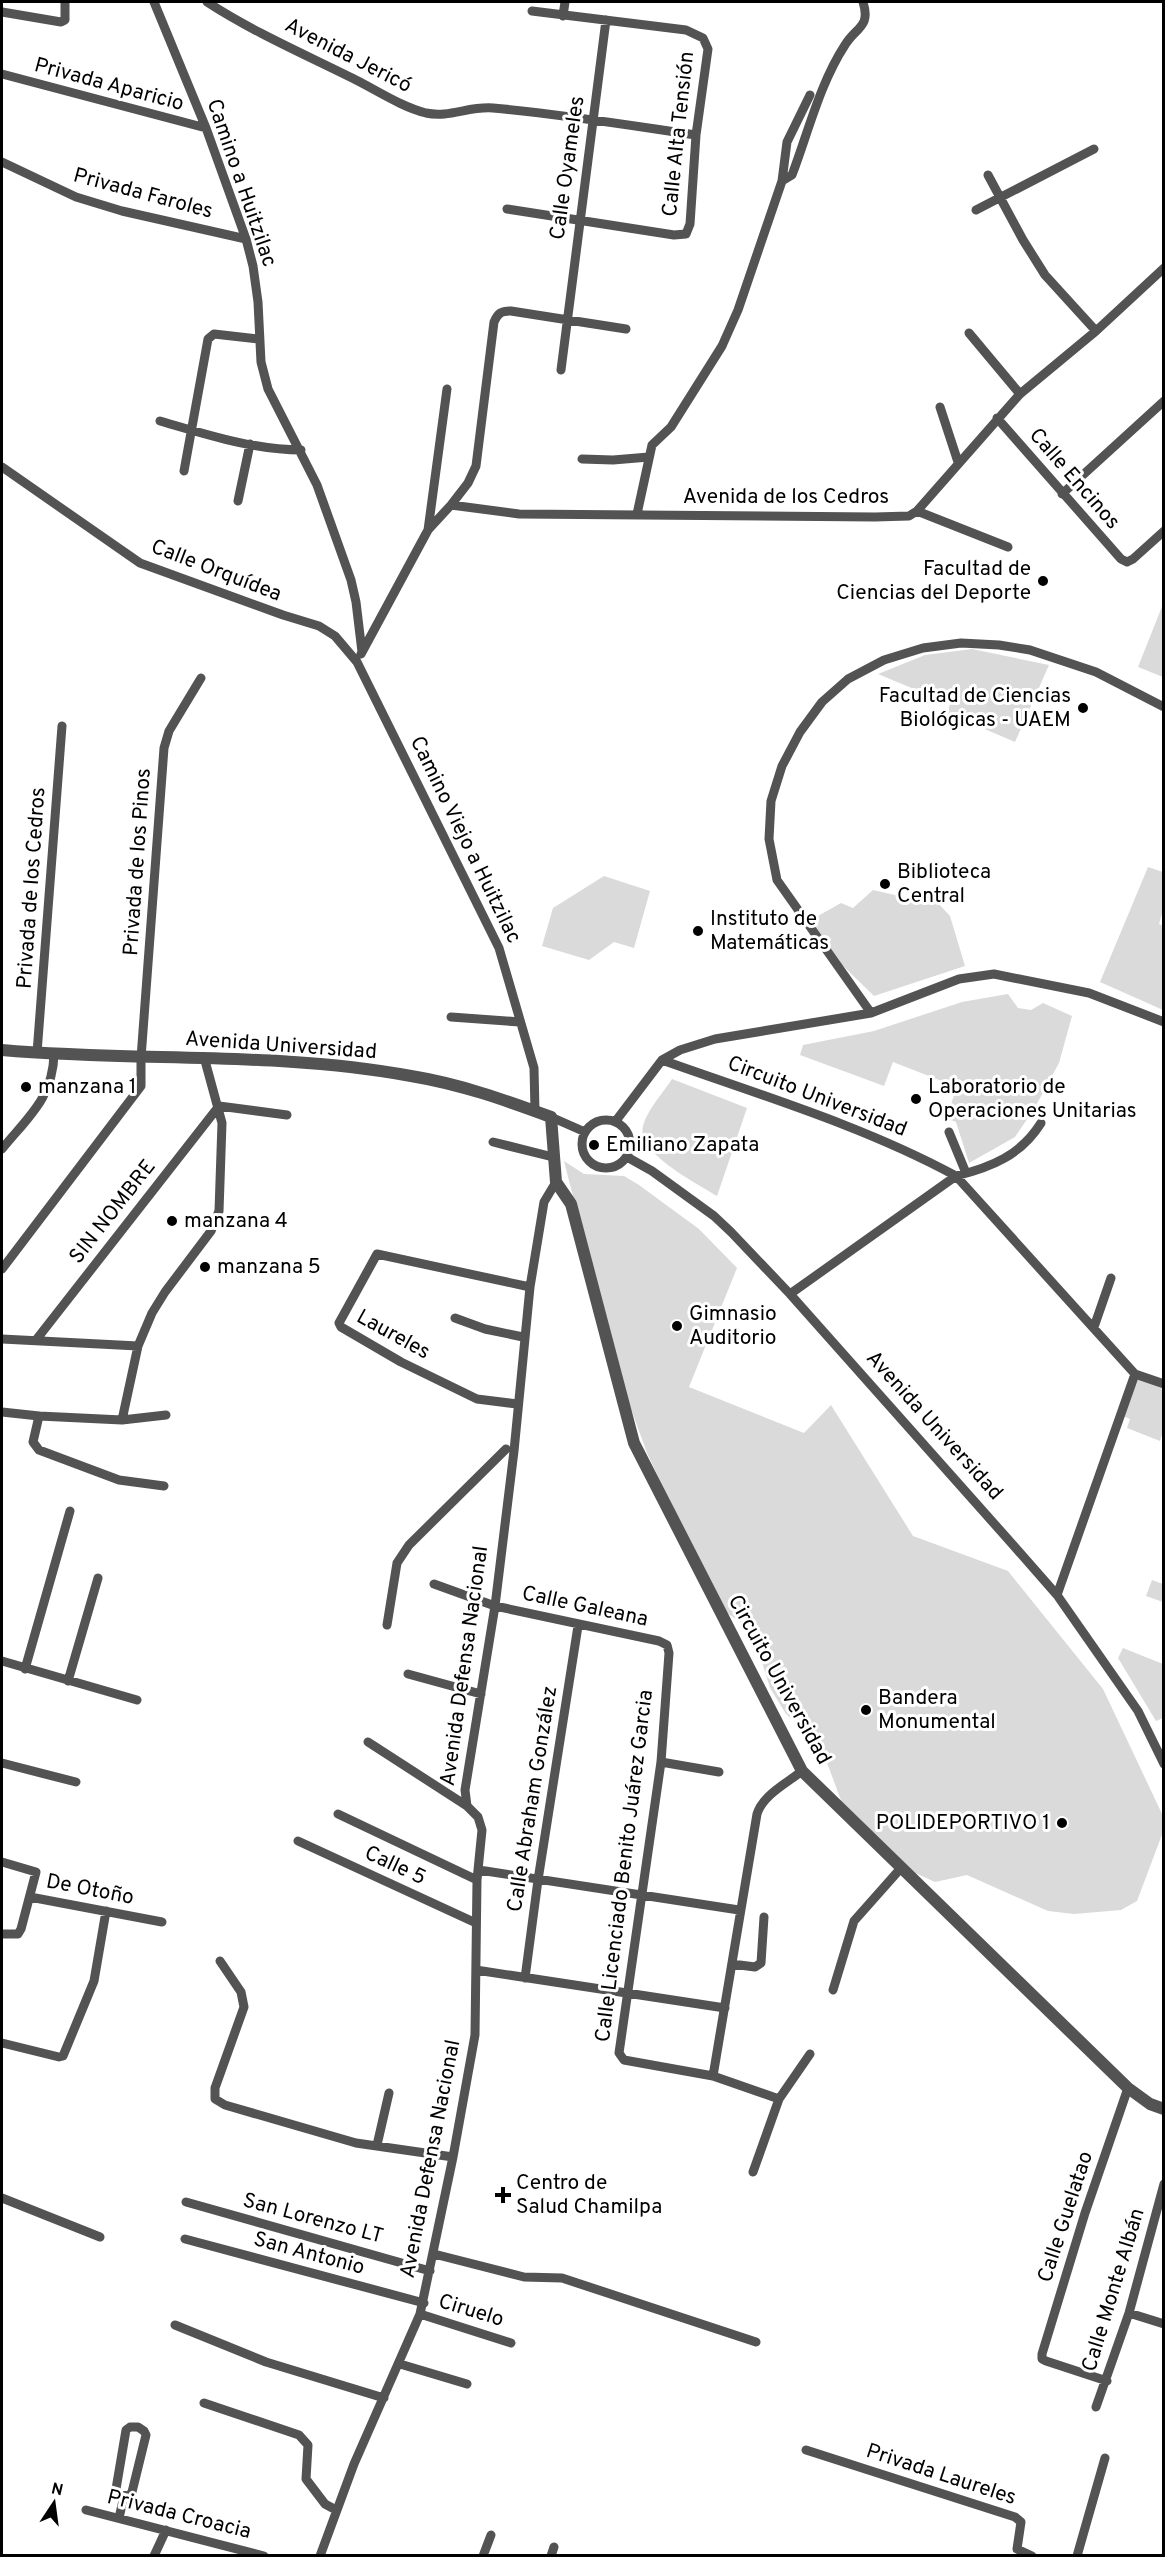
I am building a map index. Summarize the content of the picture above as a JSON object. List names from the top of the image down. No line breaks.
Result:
{"streets":{"street":["Avenida Jericó","Privada Aparicio","Calle Alta Tensión","Calle Oyameles","Camino a Huitzilac","Privada Faroles","Calle Encinos","Avenida de los Cedros","Calle Orquídea","Camino Viejo a Huitzilac","Privada de los Pinos","Privada de los Cedros","Avenida Universidad","Circuito Universidad","SIN NOMBRE","Laureles","Calle Galeana","Avenida Defensa Nacional","Calle Abraham González","Calle 5","Calle Licenciado Benito Juárez Garcia","De Otoño","Calle Guelatao","San Lorenzo LT","San Antonio","Calle Monte Albán","Ciruelo","Privada Laureles","Privada Croacia"]},"crossings":[["Avenida Jericó","Calle Oyameles"],["Privada Aparicio","Camino a Huitzilac"],["Calle Alta Tensión","Calle Oyameles"],["Camino a Huitzilac","Privada Faroles"],["Calle Encinos","Avenida de los Cedros"],["Calle Orquídea","Camino Viejo a Huitzilac"],["Camino Viejo a Huitzilac","Avenida Universidad"],["Privada de los Pinos","Avenida Universidad"],["Privada de los Cedros","Avenida Universidad"],["Avenida Universidad","Circuito Universidad"],["Circuito Universidad","Avenida Defensa Nacional"],["Circuito Universidad","Calle Guelatao"],["Laureles","Avenida Defensa Nacional"],["Calle Galeana","Avenida Defensa Nacional"],["Calle Galeana","Calle Abraham González"],["Calle Galeana","Calle Licenciado Benito Juárez Garcia"],["Avenida Defensa Nacional","Calle 5"],["Avenida Defensa Nacional","San Lorenzo LT"],["Avenida Defensa Nacional","San Antonio"],["Avenida Defensa Nacional","Ciruelo"],["Calle Guelatao","Calle Monte Albán"]],"places":{"other":["Facultad de Ciencias del Deporte","Facultad de Ciencias Biológicas - UAEM","Biblioteca Central","Instituto de Matemáticas","manzana 1","Laboratorio de Operaciones Unitarias","Emiliano Zapata","manzana 4","manzana 5","Gimnasio Auditorio","Bandera Monumental","POLIDEPORTIVO 1"],"health":["Centro de Salud Chamilpa"]},"north":"top"}
